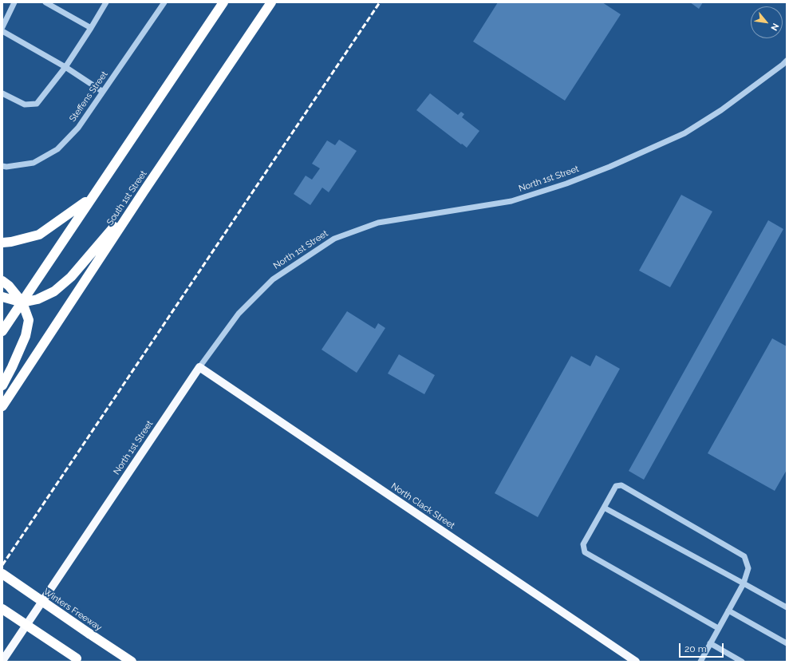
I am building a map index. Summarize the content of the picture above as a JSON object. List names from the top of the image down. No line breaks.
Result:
{"streets":{"highway":["South 1st Street","Winters Freeway"],"main road":["North 1st Street","North Clack Street"],"street":["Steffens Street"]},"crossings":[["North 1st Street","North Clack Street"]],"scale_bar":"20 m","north":"bottom right"}
